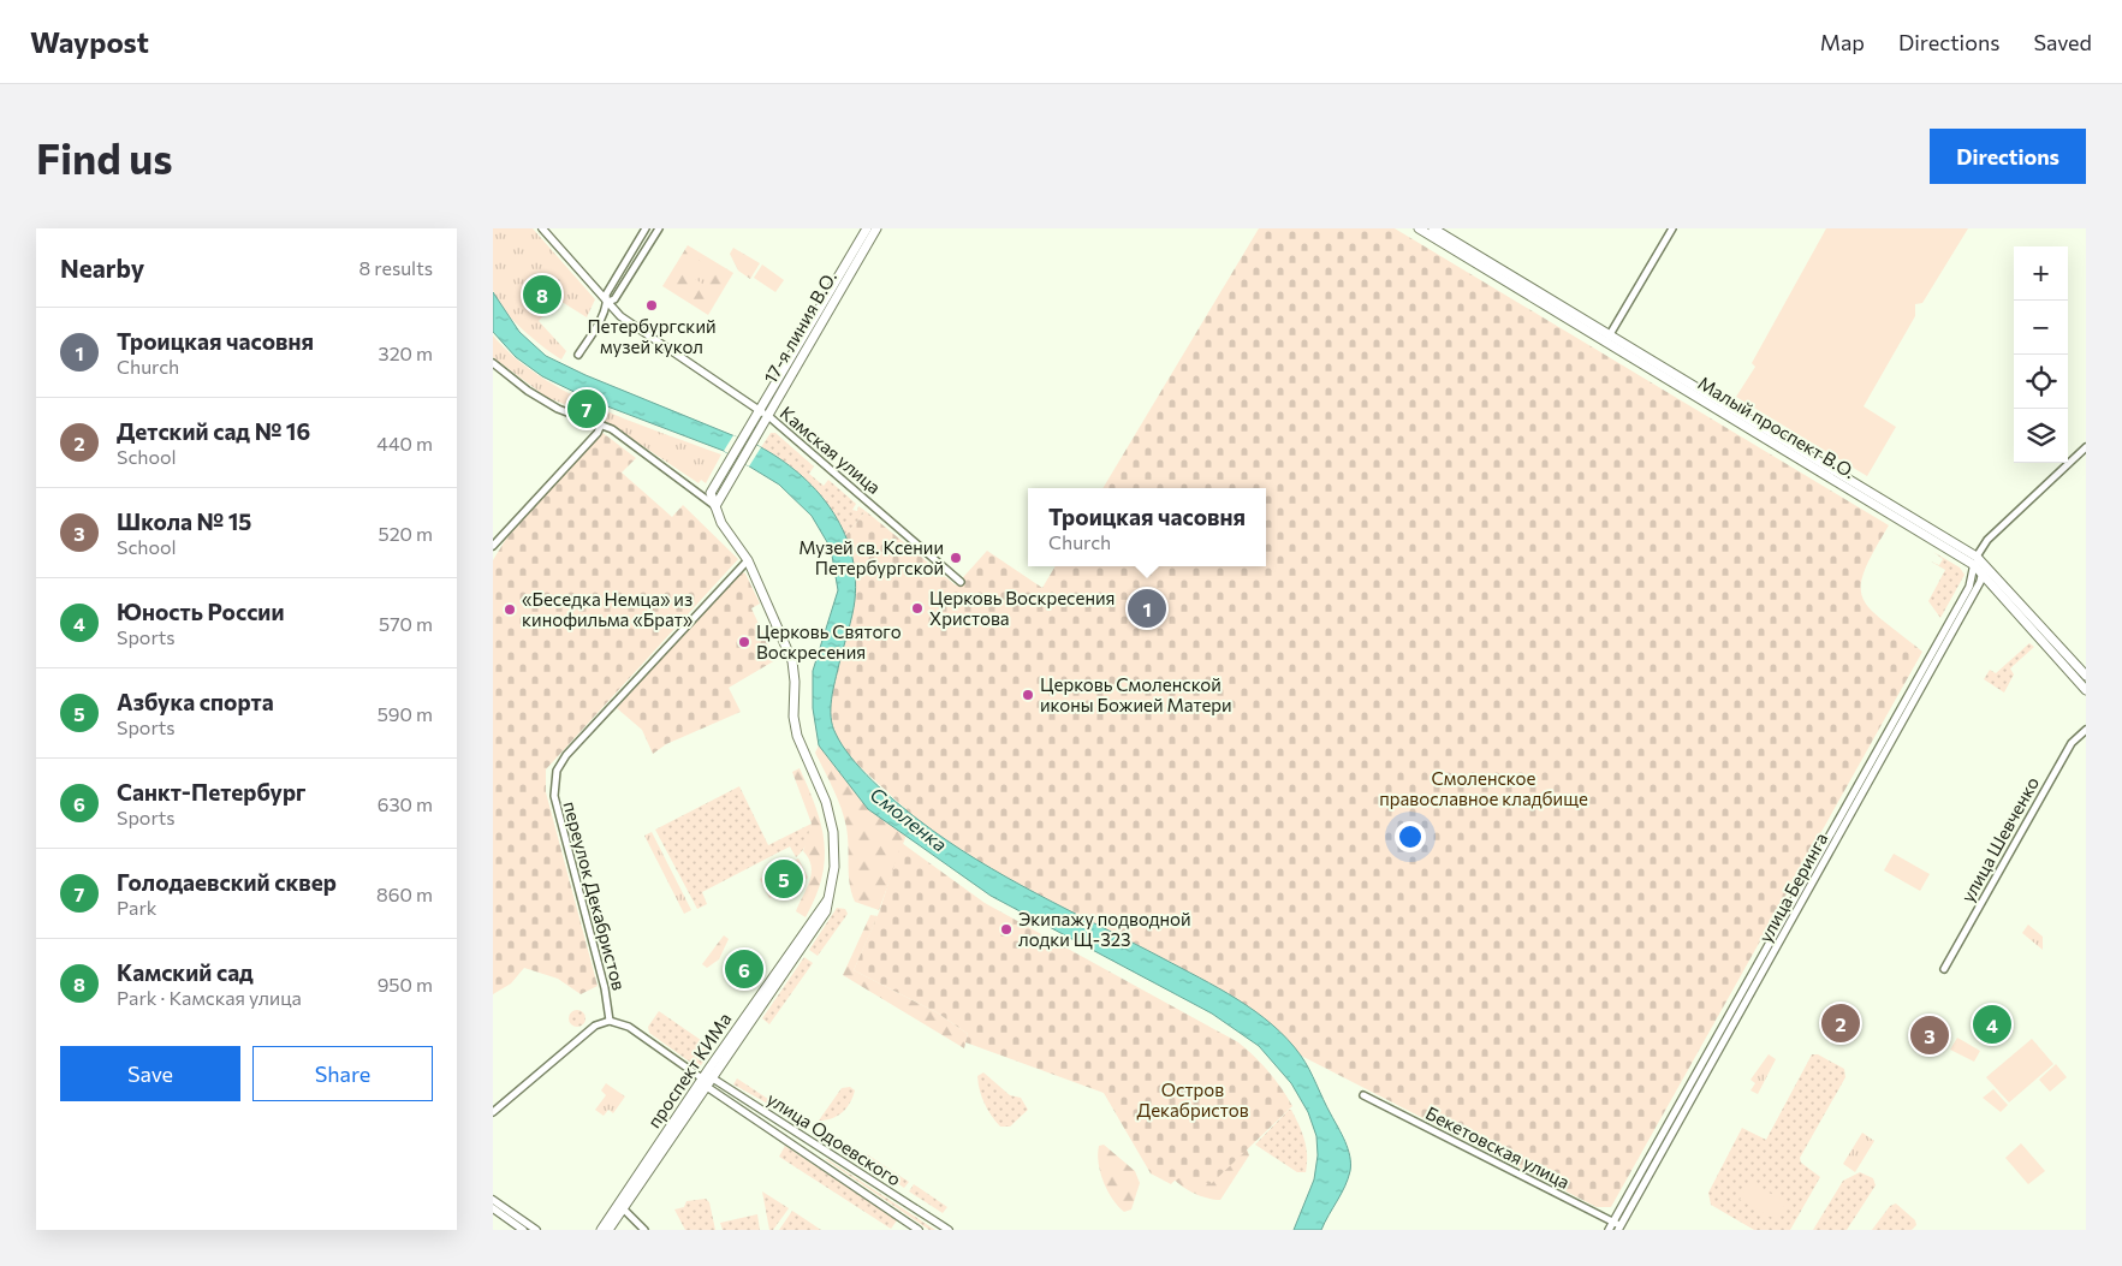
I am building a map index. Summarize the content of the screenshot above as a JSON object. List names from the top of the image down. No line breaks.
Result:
{"streets":{"main road":["17-я линия В.О.","Малый проспект В.О.","проспект КИМа"],"street":["Камская улица","улица Шевченко","улица Беринга","переулок Декабристов","улица Одоевского","Бекетовская улица"]},"crossings":[["17-я линия В.О.","Камская улица"],["Малый проспект В.О.","улица Беринга"],["улица Беринга","Бекетовская улица"],["переулок Декабристов","проспект КИМа"],["переулок Декабристов","улица Одоевского"],["проспект КИМа","улица Одоевского"]],"water":["Смоленка"],"parks":["Смоленское православное кладбище","Остров Декабристов"],"places":["Петербургский музей кукол","Музей св. Ксении Петербургской","Церковь Воскресения Христова","«Беседка Немца» из кинофильма «Брат»","Церковь Святого Воскресения","Церковь Смоленской иконы Божией Матери","Экипажу подводной лодки Щ-323"],"page":{"header":"Waypost","nav":["Map","Directions","Saved"],"buttons":["Directions",["Save","Share"]],"title":"Find us","heading":["Nearby","8 results"],"map_buttons":["+","−"],"pins":["8","7","1","5","6","2","4","3"],"list":[{"mark":"1","name":"Троицкая часовня","note":"Church","value":"320 m"},{"mark":"2","name":"Детский сад № 16","note":"School","value":"440 m"},{"mark":"3","name":"Школа № 15","note":"School","value":"520 m"},{"mark":"4","name":"Юность России","note":"Sports","value":"570 m"},{"mark":"5","name":"Азбука спорта","note":"Sports","value":"590 m"},{"mark":"6","name":"Санкт-Петербург","note":"Sports","value":"630 m"},{"mark":"7","name":"Голодаевский сквер","note":"Park","value":"860 m"},{"mark":"8","name":"Камский сад","note":"Park · Камская улица","value":"950 m"}],"popup":["Троицкая часовня","Church"]}}
